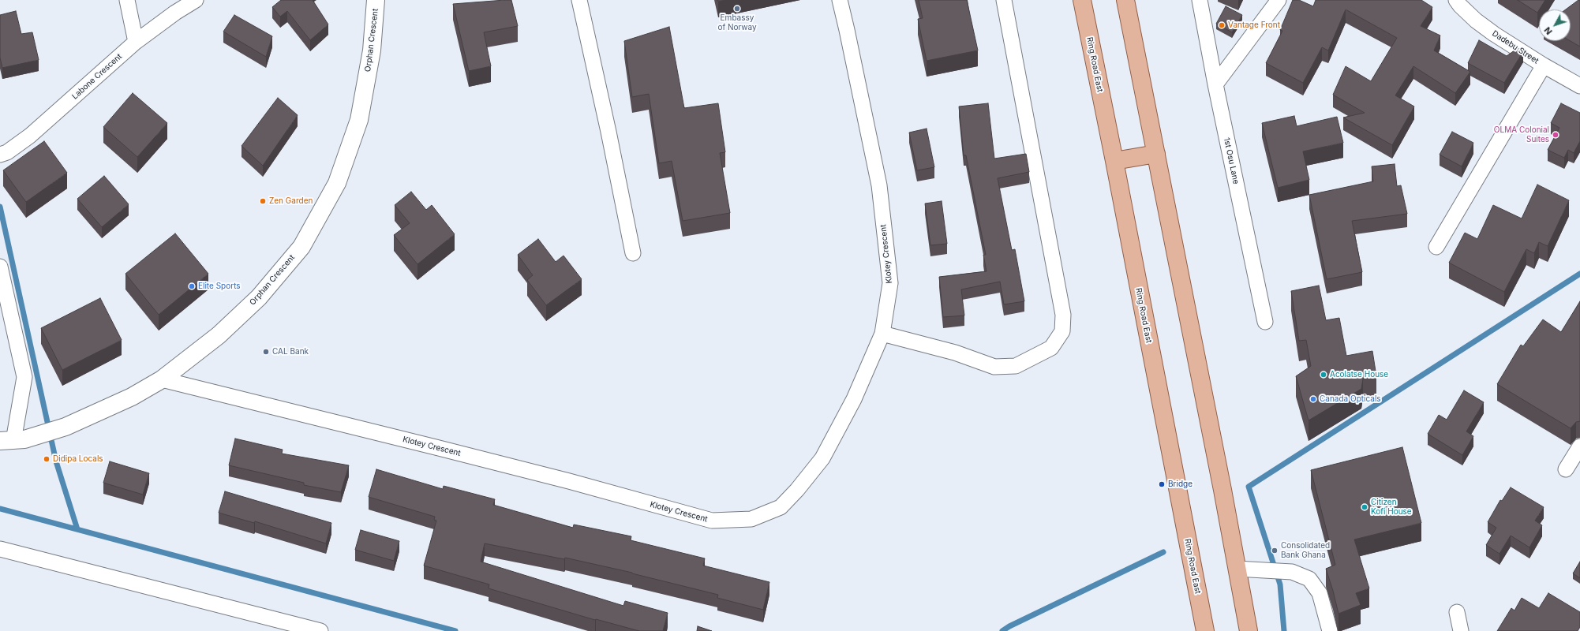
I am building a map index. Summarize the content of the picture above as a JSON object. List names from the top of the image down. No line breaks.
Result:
{"streets":{"main road":["Ring Road East"],"street":["Orphan Crescent","Dadebu Street","Labone Crescent","1st Osu Lane","Klotey Crescent"]},"crossings":[["Orphan Crescent","Klotey Crescent"]],"places":["Embassy of Norway","Vantage Front","OLMA Colonial Suites","Zen Garden","Elite Sports","CAL Bank","Acolatse House","Canada Opticals","Didipa Locals","Bridge","Citizen Kofi House","Consolidated Bank Ghana"],"north":"bottom left"}
